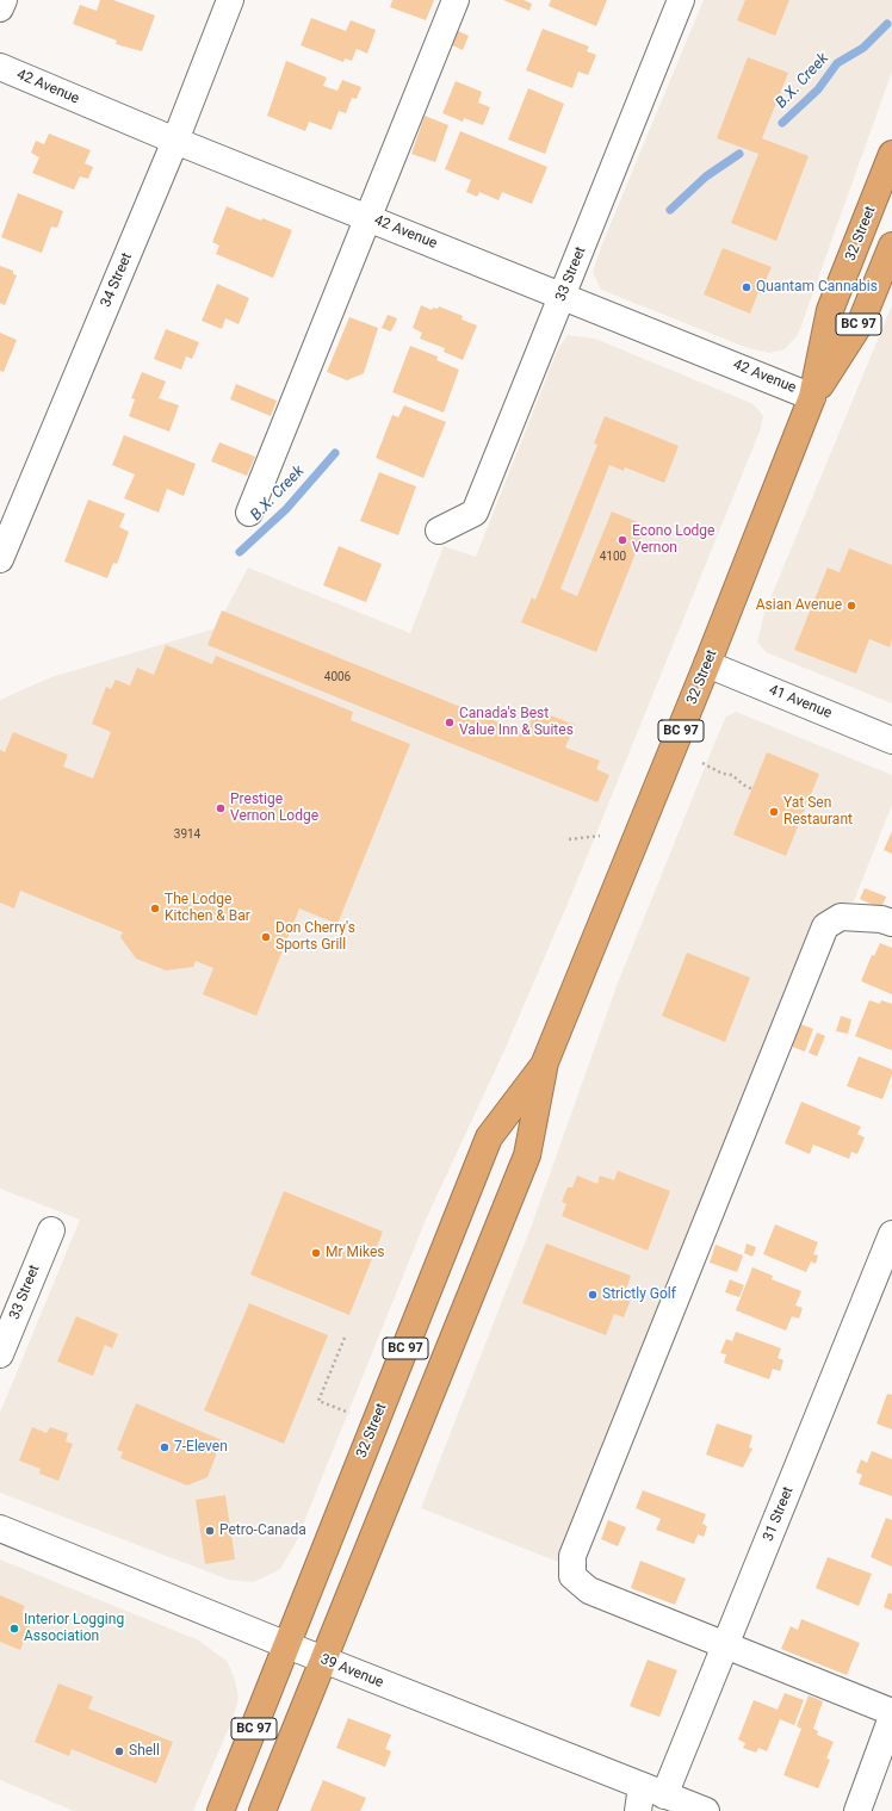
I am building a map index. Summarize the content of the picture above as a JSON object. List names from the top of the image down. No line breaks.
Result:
{"streets":{"highway":["32 Street","BC 97"],"street":["42 Avenue","33 Street","34 Street","41 Avenue","31 Street","39 Avenue"]},"crossings":[["42 Avenue","32 Street"],["42 Avenue","33 Street"],["42 Avenue","34 Street"],["32 Street","41 Avenue"],["32 Street","39 Avenue"],["31 Street","39 Avenue"]],"water":["B.X. Creek"],"places":["Quantam Cannabis","Econo Lodge Vernon","Asian Avenue","Canada's Best Value Inn & Suites","Prestige Vernon Lodge","Yat Sen Restaurant","The Lodge Kitchen & Bar","Don Cherry's Sports Grill","Mr Mikes","Strictly Golf","7-Eleven","Petro-Canada","Interior Logging Association","Shell"],"house_numbers":["4100","4006","3914"]}
